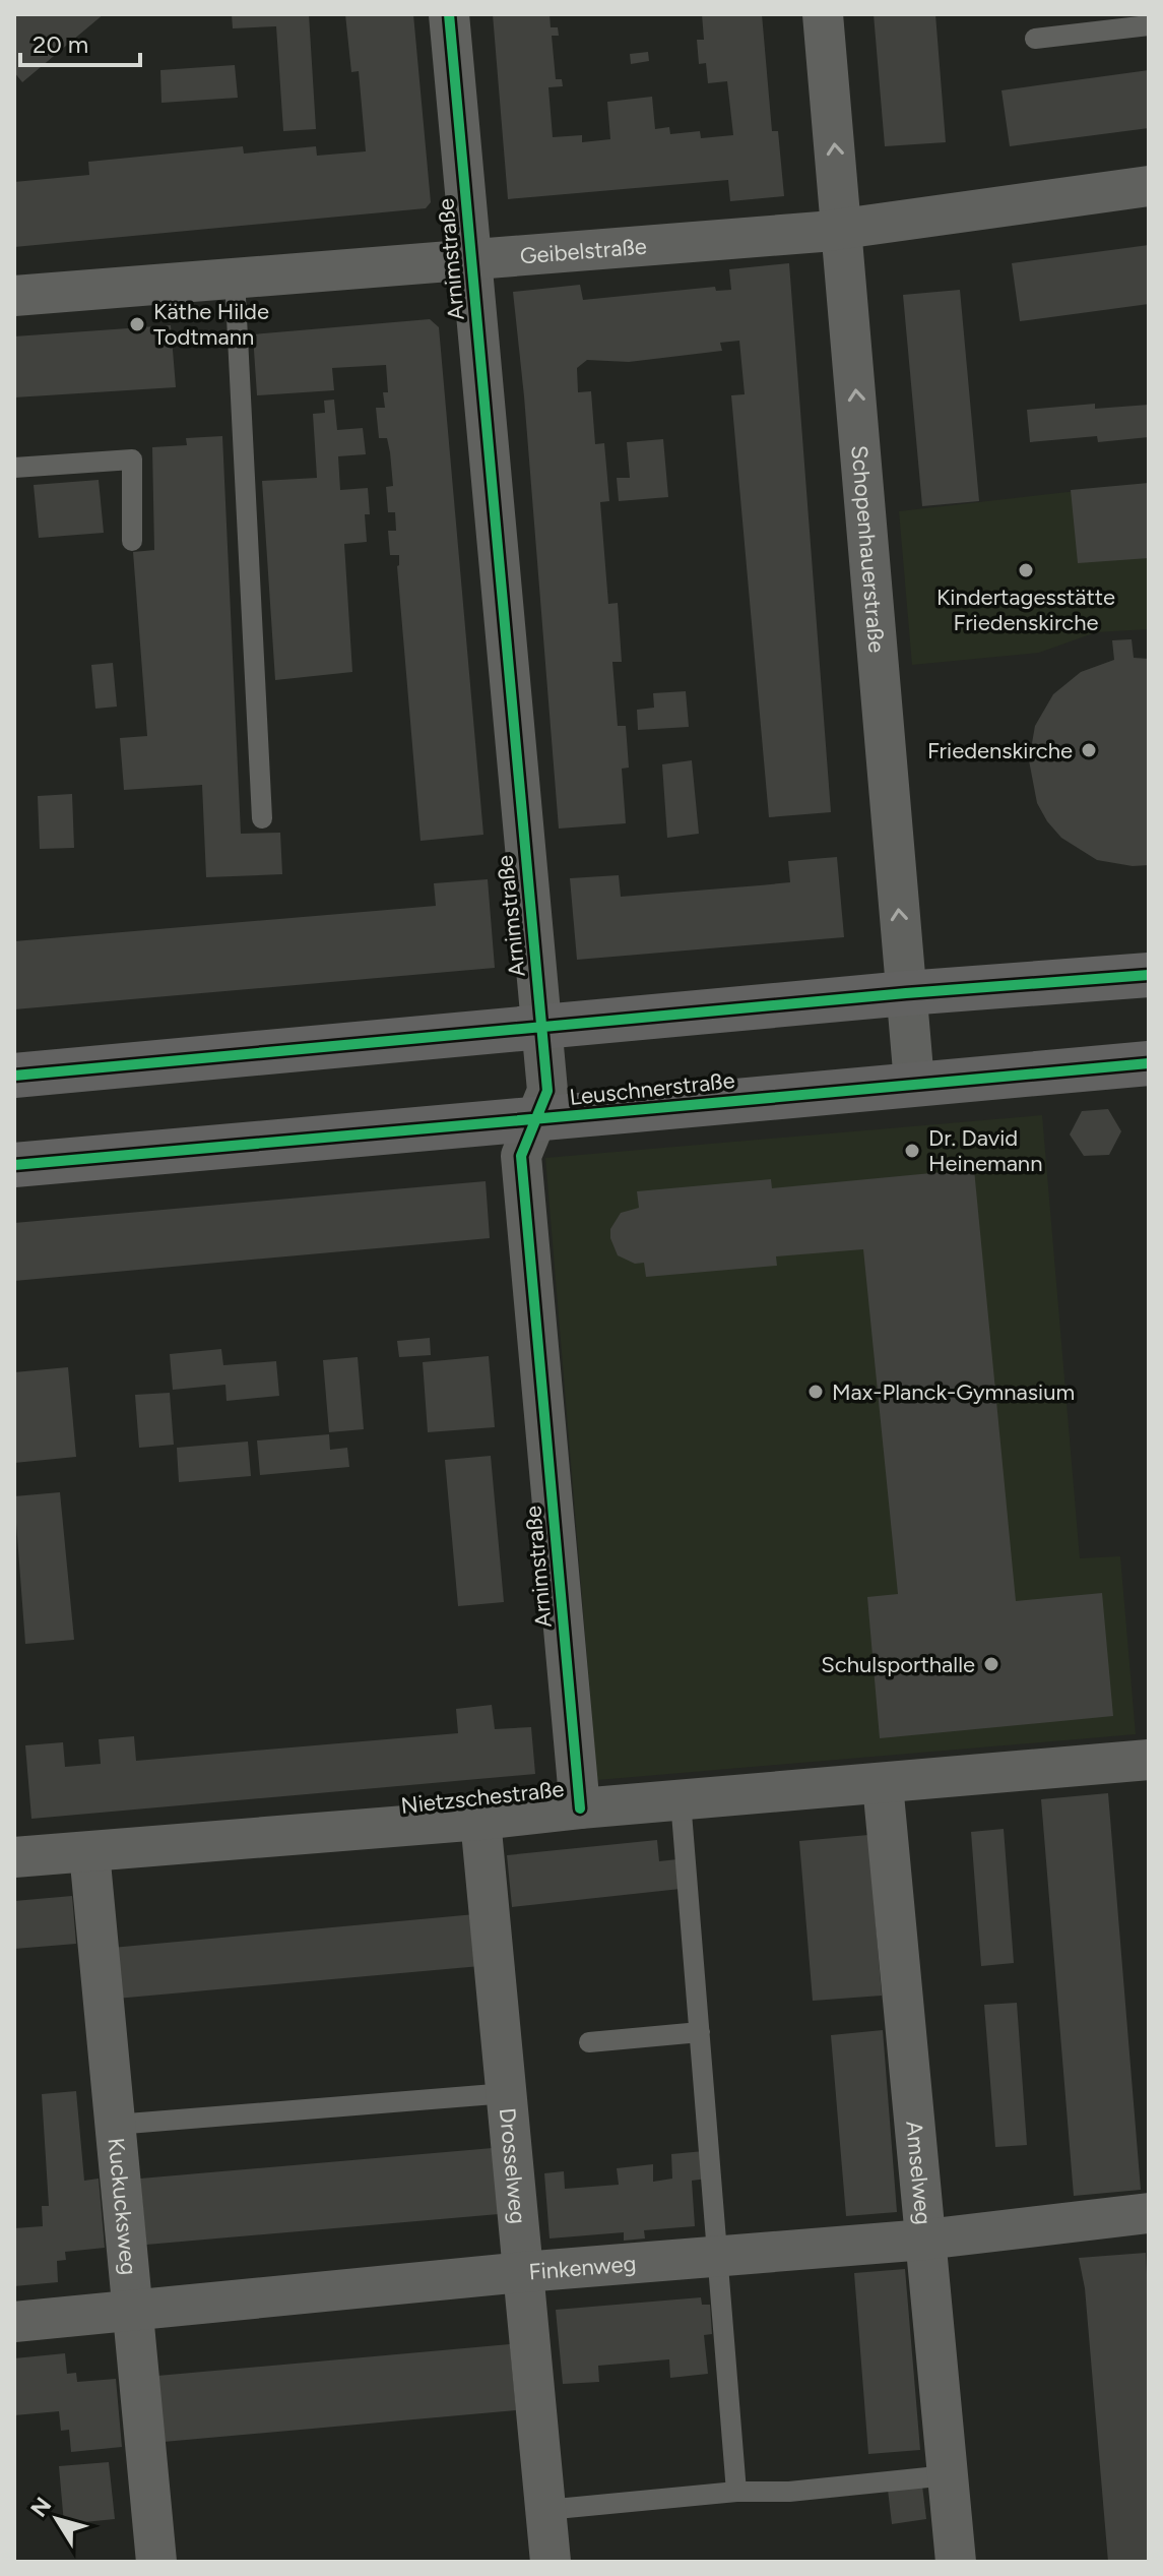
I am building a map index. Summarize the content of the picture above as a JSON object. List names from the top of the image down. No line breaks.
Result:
{"streets":{"street":["Geibelstraße","Arnimstraße","Schopenhauerstraße","Leuschnerstraße","Nietzschestraße","Drosselweg","Amselweg","Kuckucksweg","Finkenweg"]},"crossings":[["Geibelstraße","Arnimstraße"],["Geibelstraße","Schopenhauerstraße"],["Arnimstraße","Leuschnerstraße"],["Arnimstraße","Nietzschestraße"],["Schopenhauerstraße","Leuschnerstraße"],["Nietzschestraße","Drosselweg"],["Nietzschestraße","Amselweg"],["Nietzschestraße","Kuckucksweg"],["Drosselweg","Finkenweg"],["Amselweg","Finkenweg"],["Kuckucksweg","Finkenweg"]],"one_way":["Schopenhauerstraße"],"places":["Käthe Hilde Todtmann","Kindertagesstätte Friedenskirche","Friedenskirche","Dr. David Heinemann","Max-Planck-Gymnasium","Schulsporthalle"],"scale_bar":"20 m","north":"top left"}
